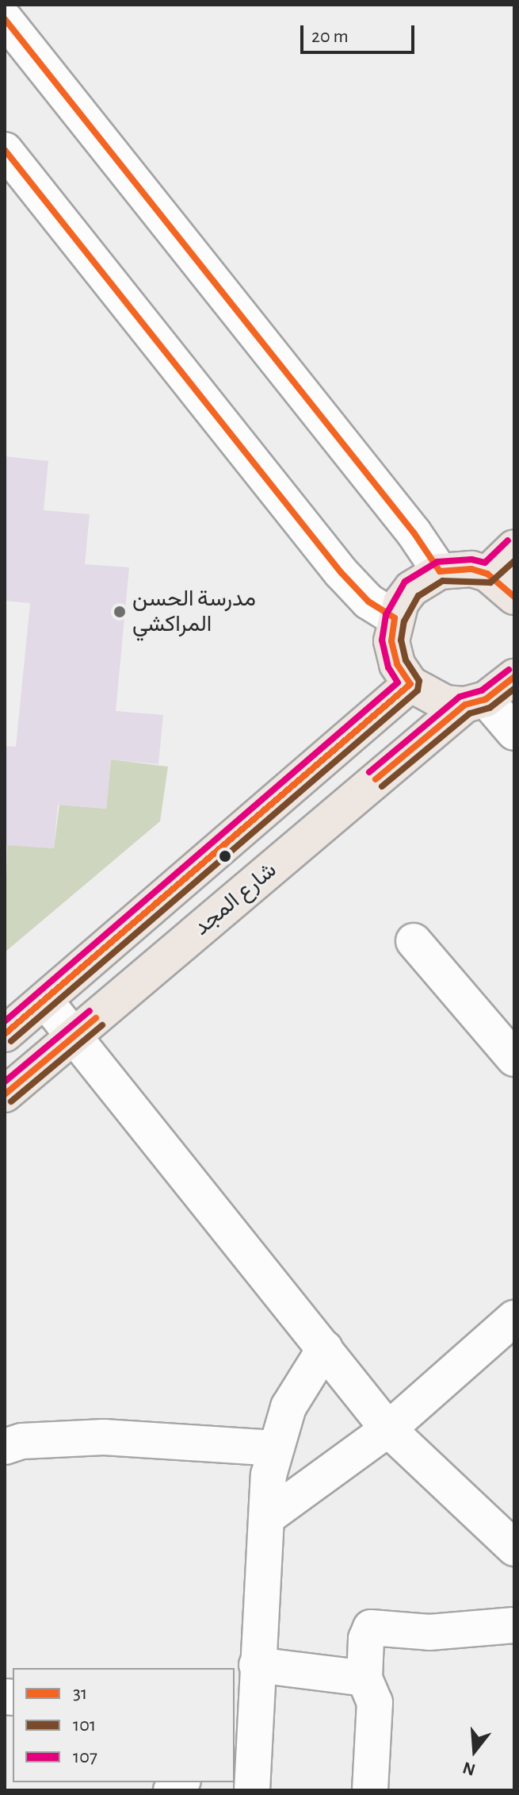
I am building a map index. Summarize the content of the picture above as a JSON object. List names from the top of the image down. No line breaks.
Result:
{"streets":{"main road":["شارع المجد"]},"places":["مدرسة الحسن المراكشي"],"lines":["transit line 31","transit line 107","transit line 101"],"legend":["31","101","107"],"scale_bar":"20 m","north":"bottom"}
